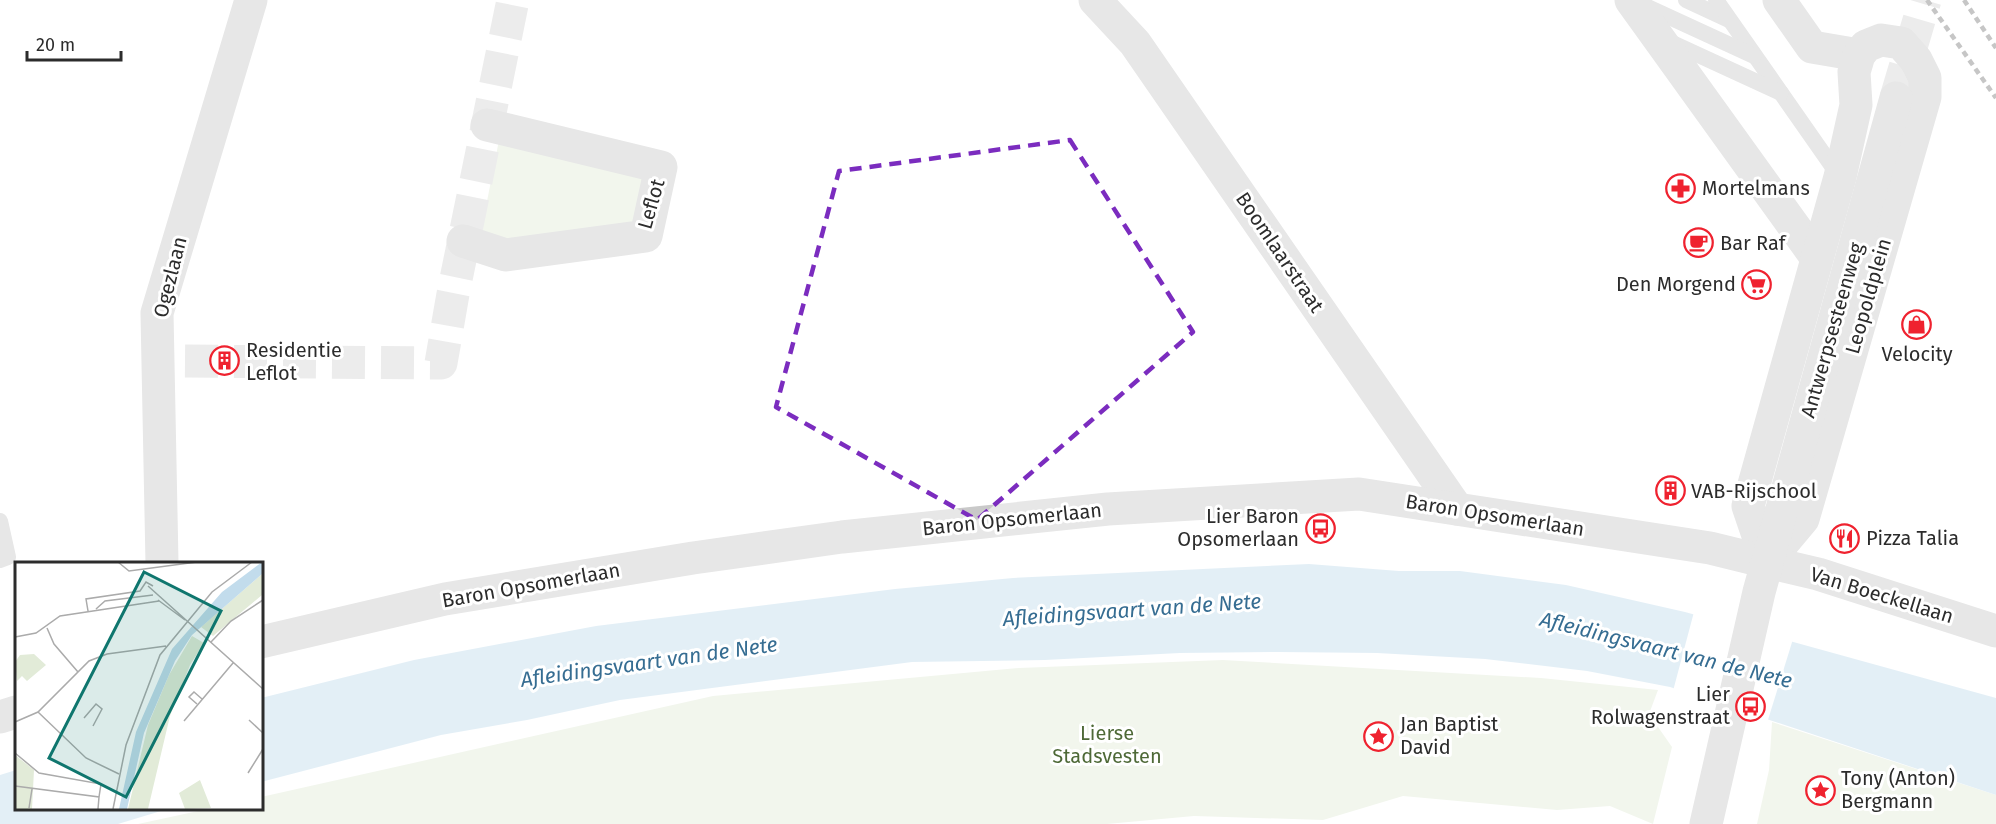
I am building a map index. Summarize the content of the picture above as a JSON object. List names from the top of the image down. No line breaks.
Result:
{"streets":{"street":["Leflot","Boomlaarstraat","Ogezlaan","Leopoldplein","Antwerpsesteenweg","Baron Opsomerlaan","Van Boeckellaan"]},"crossings":[["Boomlaarstraat","Baron Opsomerlaan"],["Leopoldplein","Antwerpsesteenweg"],["Leopoldplein","Baron Opsomerlaan"],["Leopoldplein","Van Boeckellaan"],["Antwerpsesteenweg","Baron Opsomerlaan"],["Antwerpsesteenweg","Van Boeckellaan"],["Baron Opsomerlaan","Van Boeckellaan"]],"water":["Afleidingsvaart van de Nete"],"parks":["Lierse Stadsvesten"],"places":{"pharmacy":["Mortelmans"],"cafe":["Bar Raf"],"supermarket":["Den Morgend"],"shop":["Velocity"],"building":["Residentie Leflot","VAB-Rijschool"],"bus stop":["Lier Baron Opsomerlaan","Lier Rolwagenstraat"],"restaurant":["Pizza Talia"],"place":["Jan Baptist David","Tony (Anton) Bergmann"]},"scale_bar":"20 m"}
